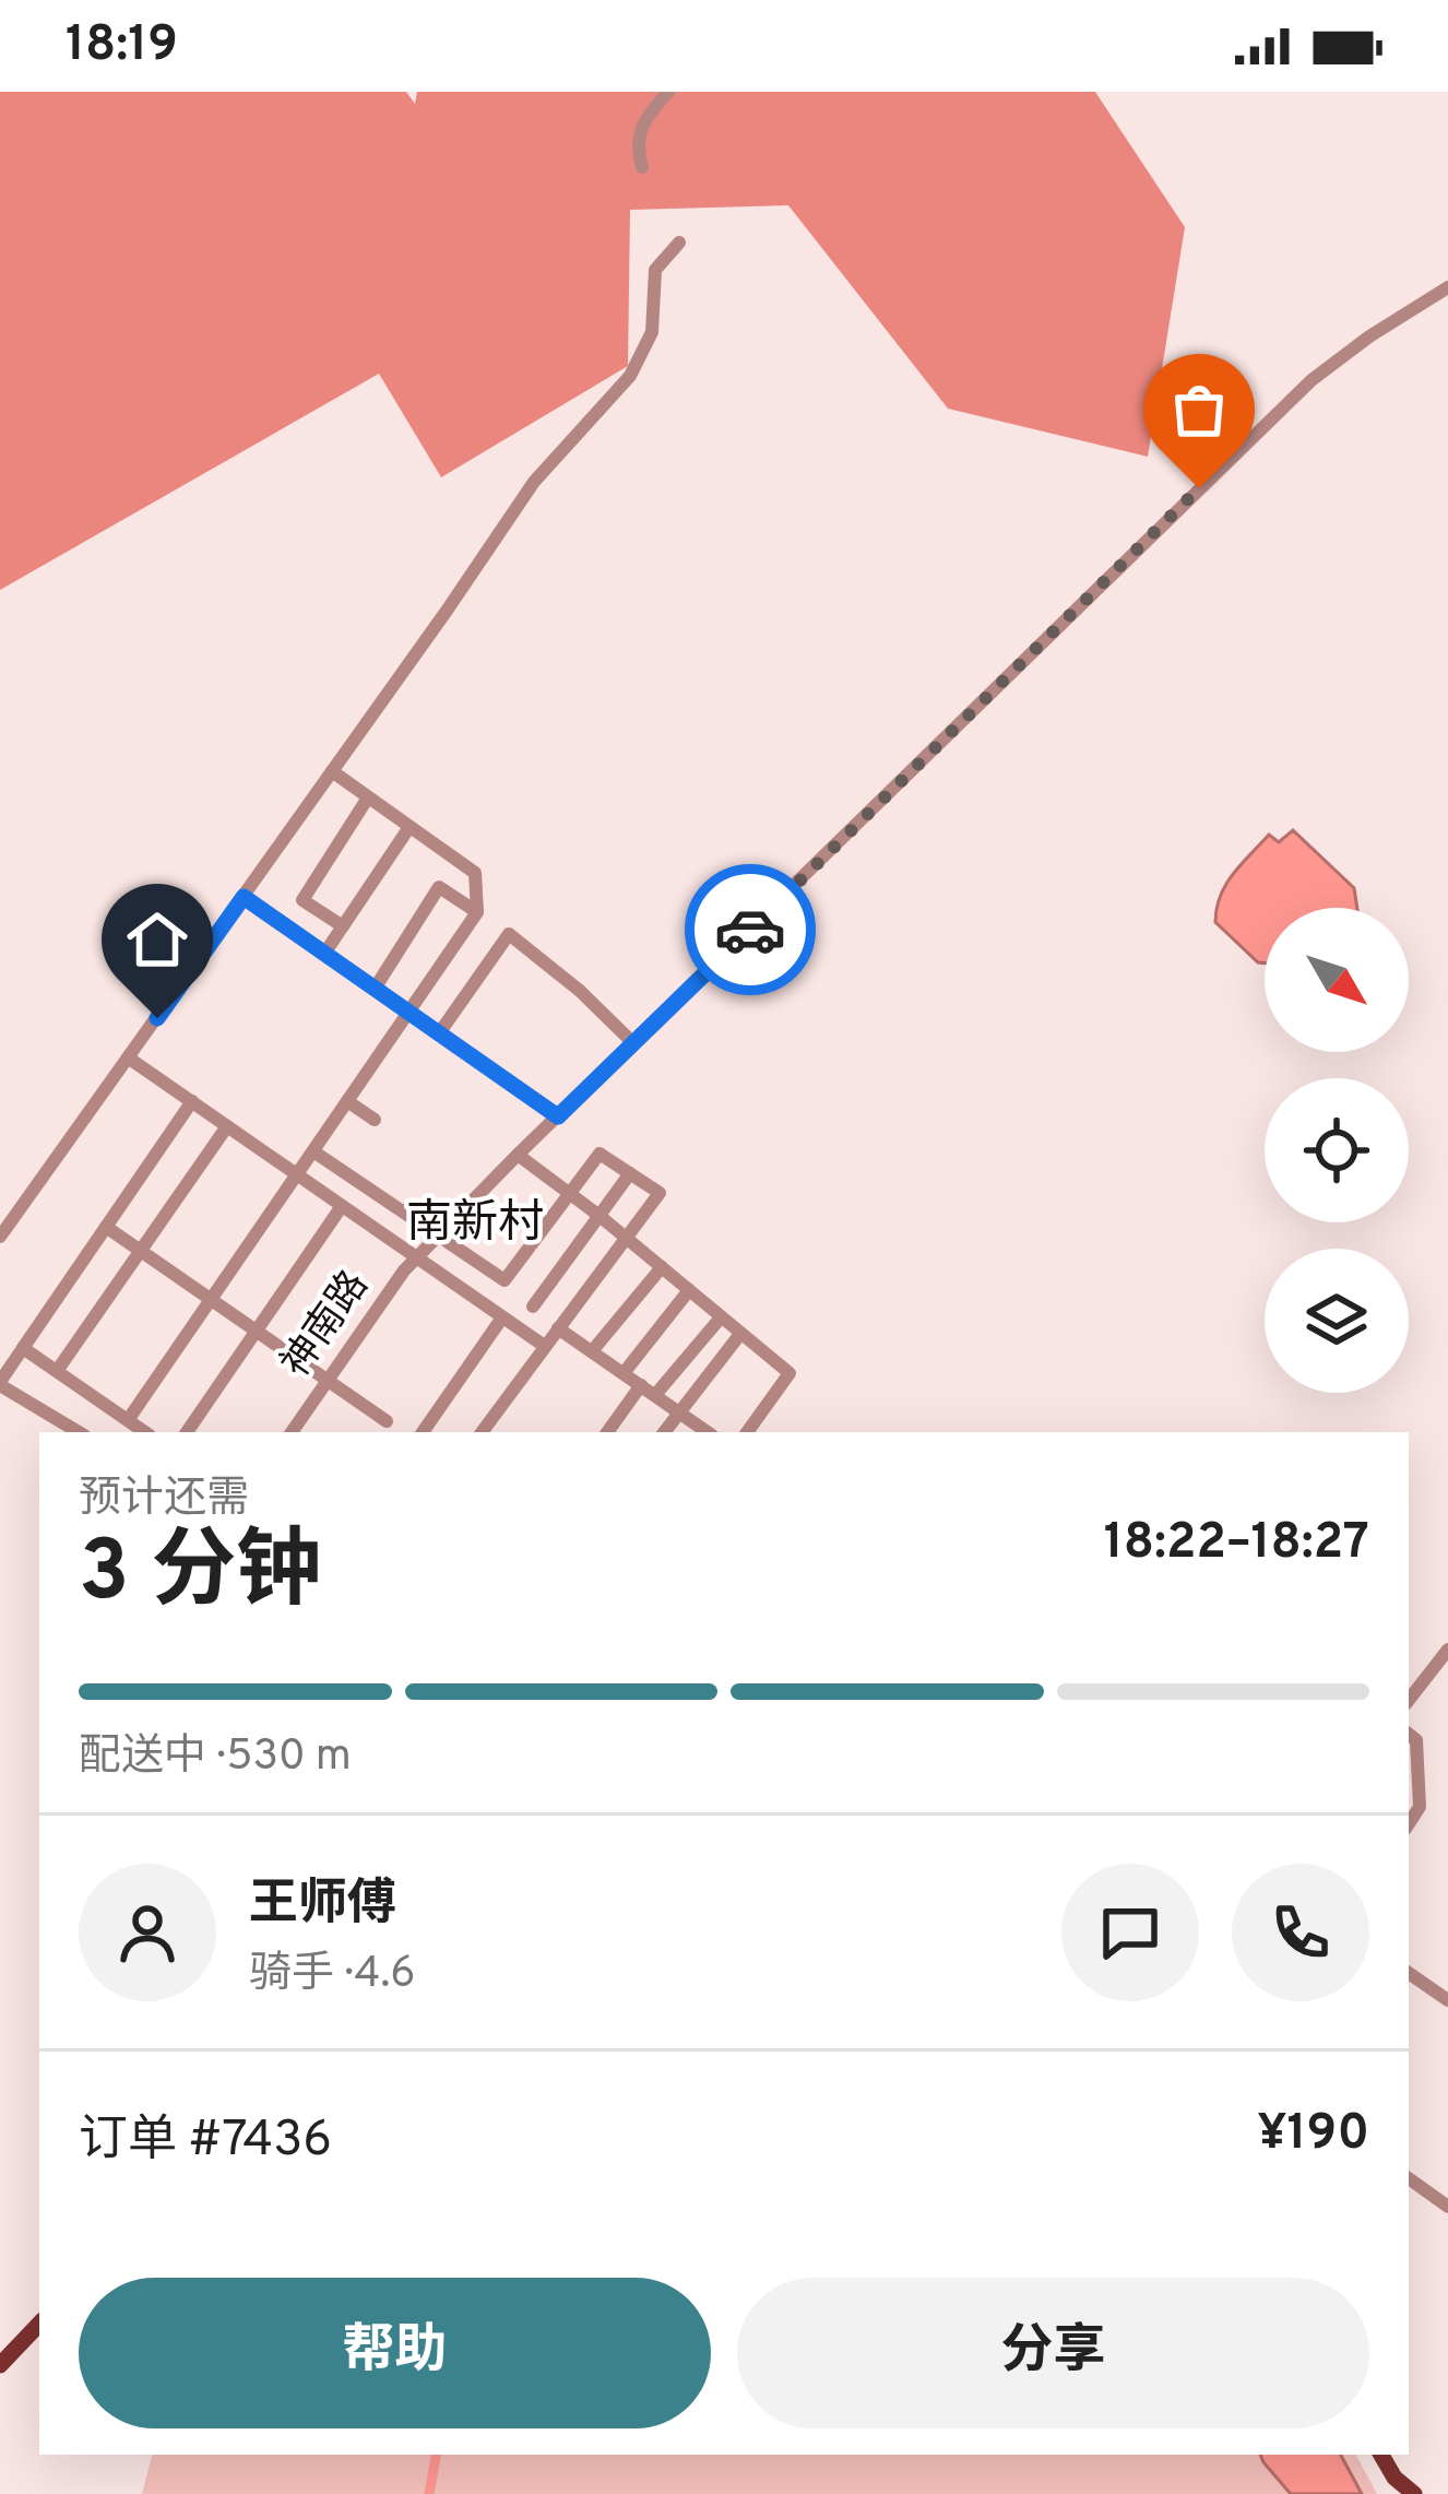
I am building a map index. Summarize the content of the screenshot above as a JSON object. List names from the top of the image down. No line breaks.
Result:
{"streets":{"street":["神南路"]},"districts":["南新村"],"north":"bottom right","page":{"status":"18:19","heading":["3 分钟","预计还需","18:22–18:27"],"panel":["王师傅","骑手 · 4.6","订单 #7436","¥190"],"bar":"配送中 · 530 m","buttons":["帮助","分享"]}}
